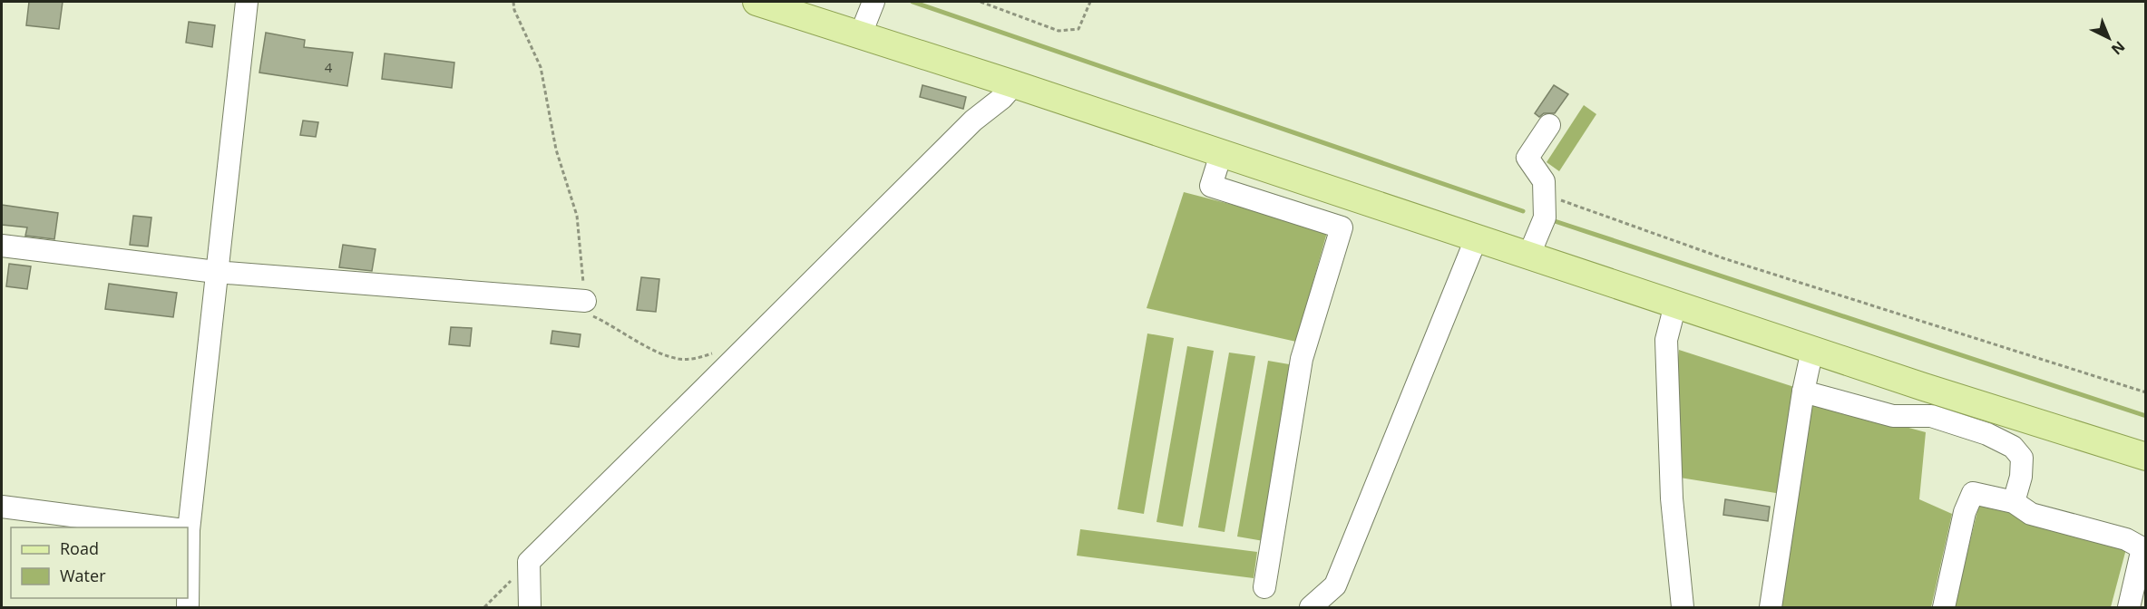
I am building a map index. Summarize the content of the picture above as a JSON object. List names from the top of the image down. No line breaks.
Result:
{"house_numbers":["4"],"legend":["Road","Water"],"north":"bottom right"}
